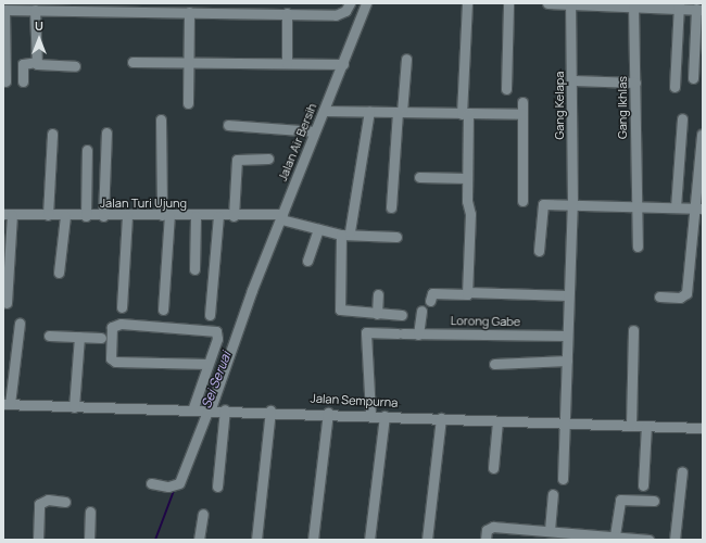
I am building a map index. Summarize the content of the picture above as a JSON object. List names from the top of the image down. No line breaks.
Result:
{"streets":{"street":["Gang Kelapa","Gang Ikhlas","Jalan Air Bersih","Jalan Turi Ujung","Lorong Gabe","Jalan Sempurna"]},"crossings":[["Gang Kelapa","Lorong Gabe"],["Gang Kelapa","Jalan Sempurna"],["Jalan Air Bersih","Jalan Turi Ujung"],["Jalan Air Bersih","Jalan Sempurna"],["Lorong Gabe","Jalan Sempurna"]],"water":["Sei Seruai"],"north":"top"}
